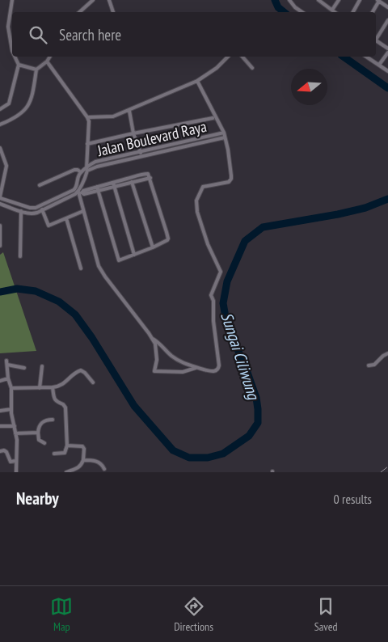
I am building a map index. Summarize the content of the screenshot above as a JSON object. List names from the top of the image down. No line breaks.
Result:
{"streets":{"street":["Jalan Boulevard Raya"]},"water":["Sungai Ciliwung"],"north":"left","page":{"search":"Search here","heading":["Nearby","0 results"],"nav":["Map","Directions","Saved"]}}
